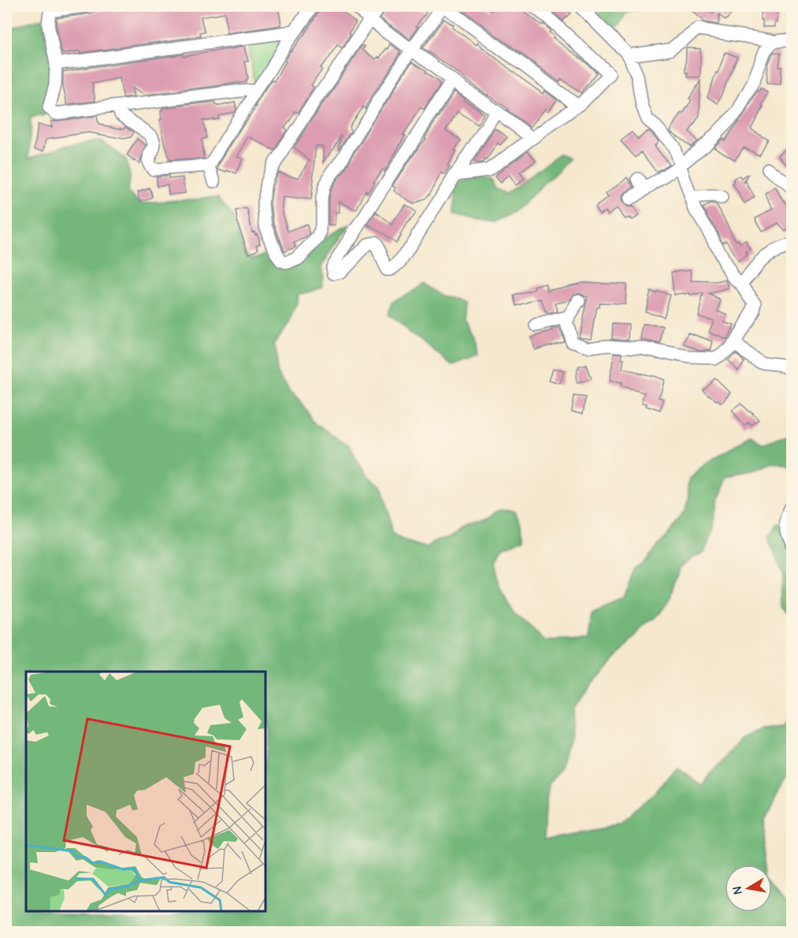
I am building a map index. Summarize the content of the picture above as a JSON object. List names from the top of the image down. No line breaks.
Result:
{"north":"left"}
